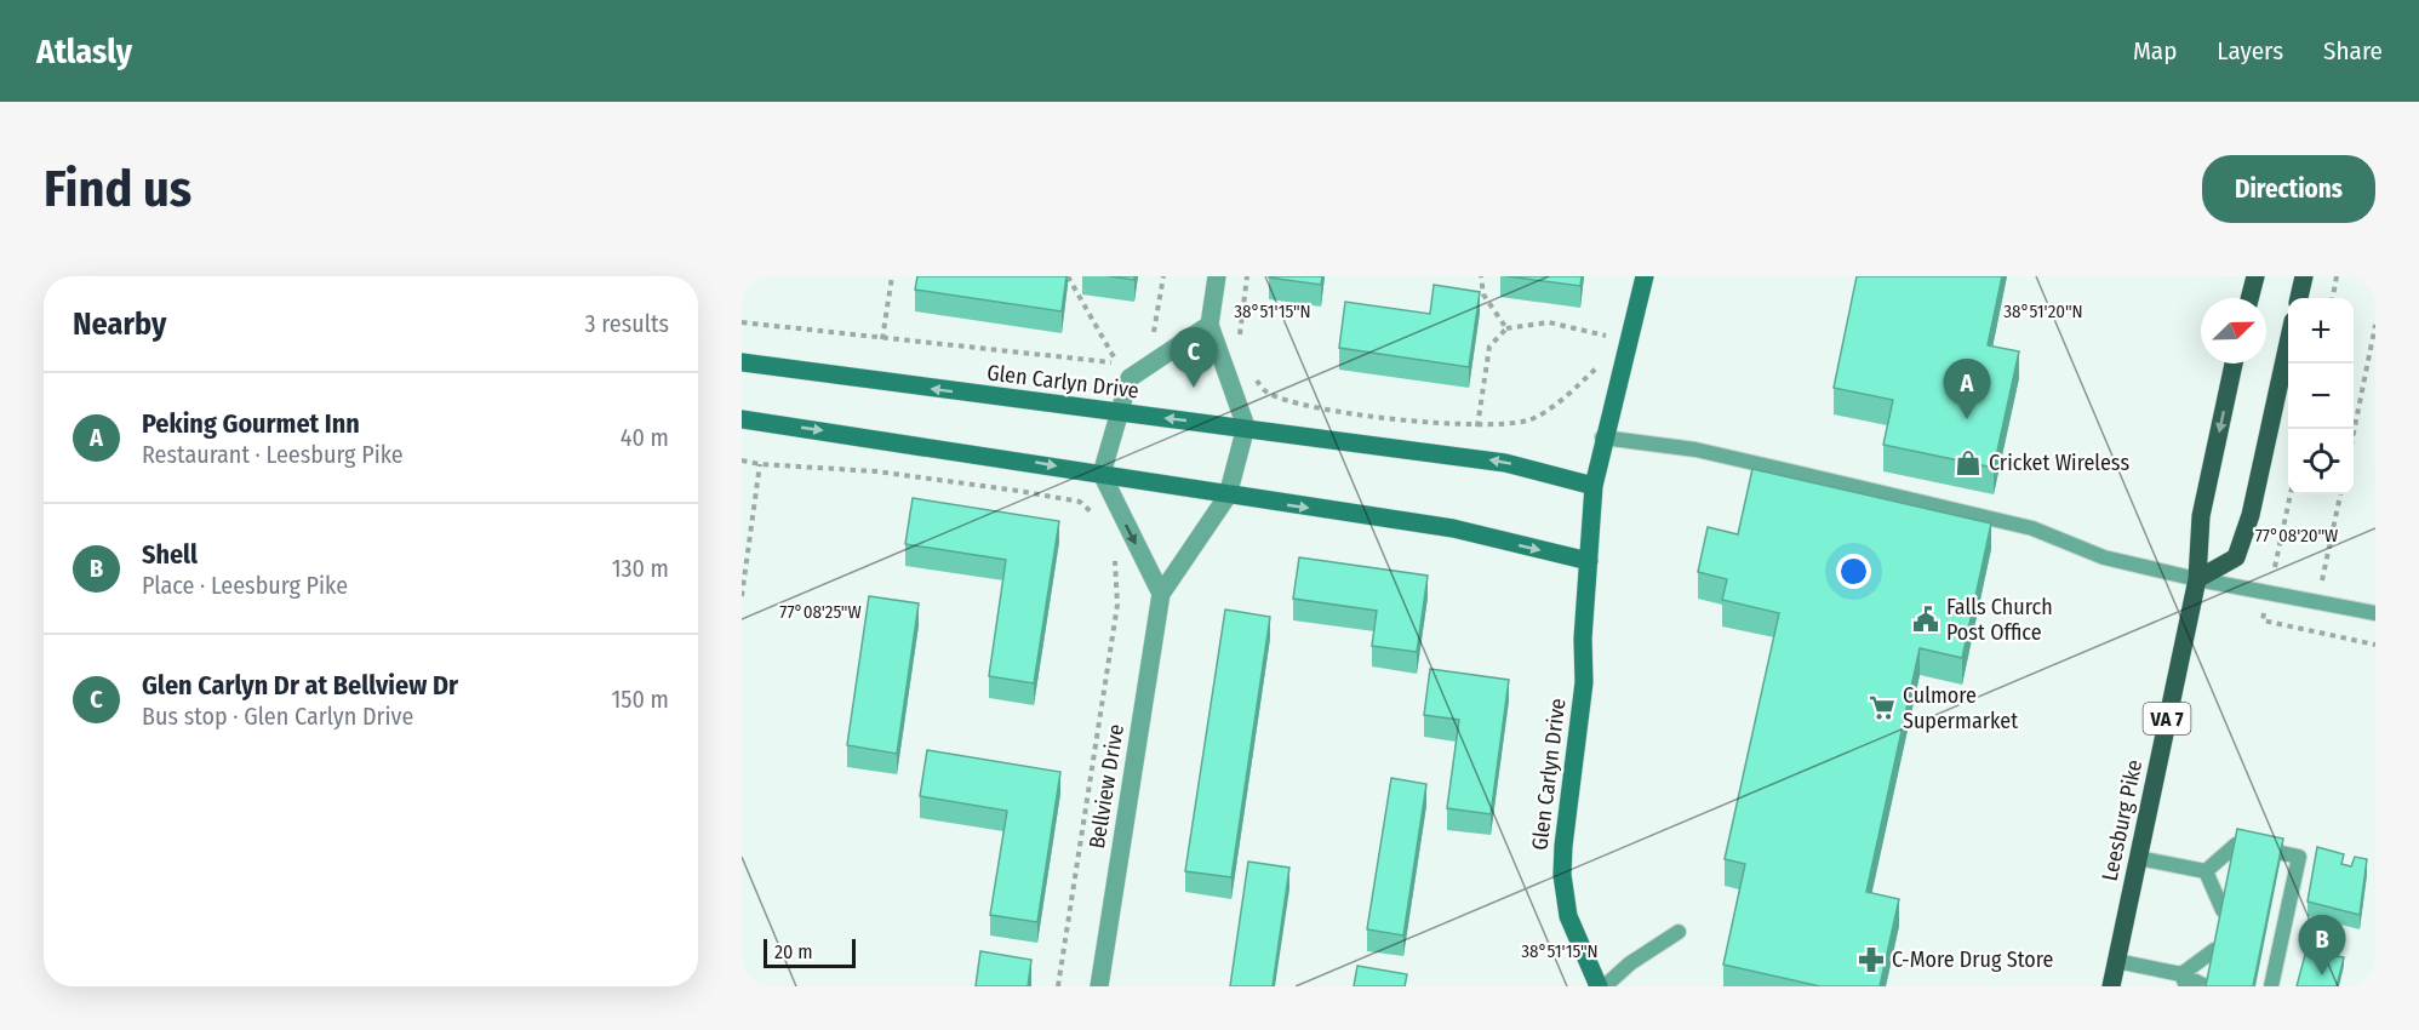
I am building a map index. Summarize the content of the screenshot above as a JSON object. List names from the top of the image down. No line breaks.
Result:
{"streets":{"main road":["VA 7","Leesburg Pike"],"street":["Glen Carlyn Drive","Bellview Drive"]},"crossings":[["Glen Carlyn Drive","Bellview Drive"]],"places":{"shop":["Cricket Wireless"],"public building":["Falls Church Post Office"],"supermarket":["Culmore Supermarket"],"pharmacy":["C-More Drug Store"]},"scale_bar":"20 m","north":"top right","page":{"header":"Atlasly","nav":["Map","Layers","Share"],"buttons":"Directions","title":"Find us","heading":["Nearby","3 results"],"map_buttons":["+","−"],"pins":["C","A","B"],"list":[{"mark":"A","name":"Peking Gourmet Inn","note":"Restaurant · Leesburg Pike","value":"40 m"},{"mark":"B","name":"Shell","note":"Place · Leesburg Pike","value":"130 m"},{"mark":"C","name":"Glen Carlyn Dr at Bellview Dr","note":"Bus stop · Glen Carlyn Drive","value":"150 m"}],"scale":"20 m"},"coordinates":["38°51'15\"N","38°51'20\"N","77°08'20\"W","77°08'25\"W"]}
